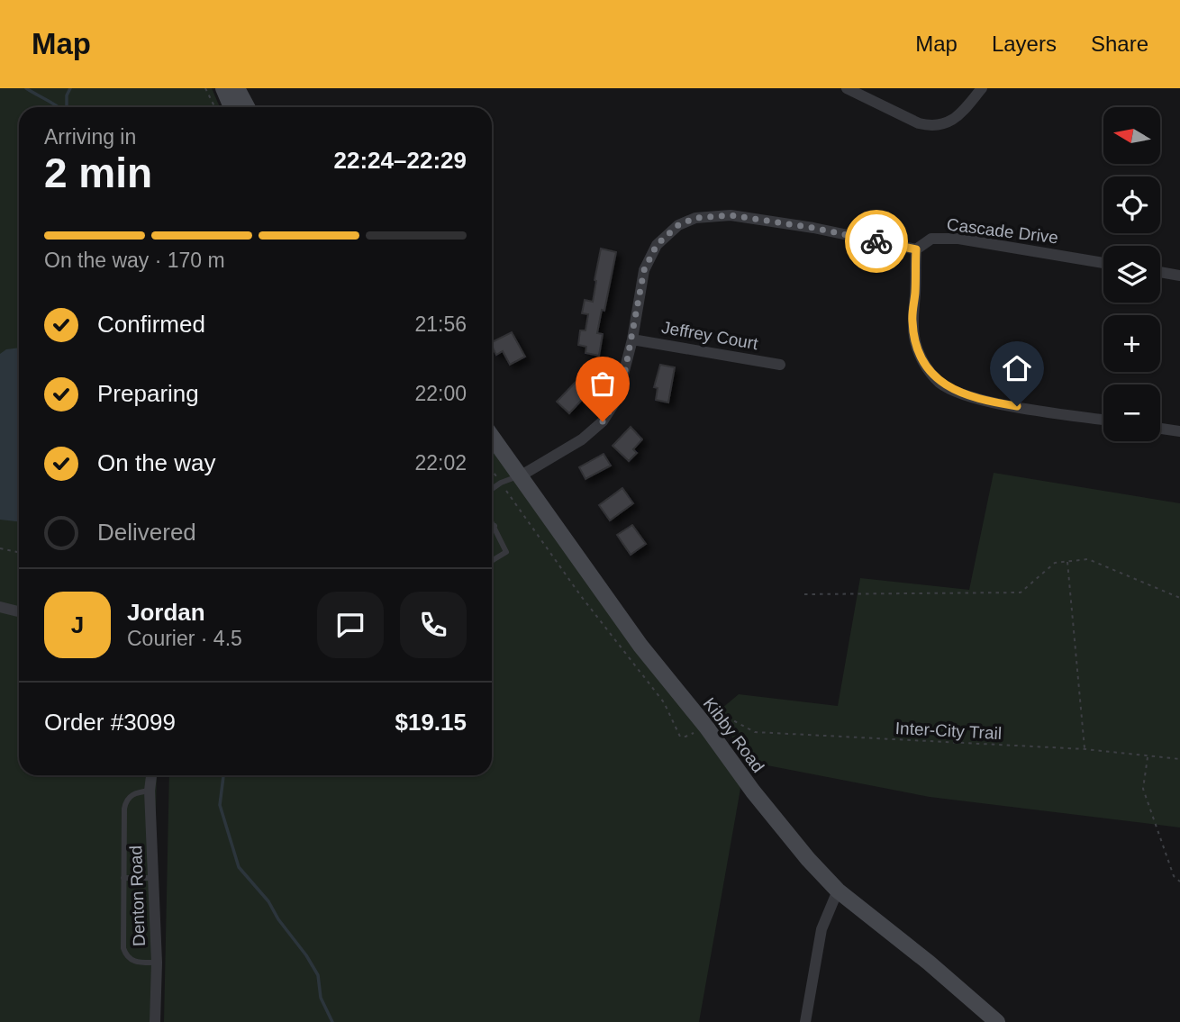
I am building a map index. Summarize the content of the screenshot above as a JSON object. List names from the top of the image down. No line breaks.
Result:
{"streets":{"main road":["Kibby Road"],"street":["Cascade Drive","Jeffrey Court","Denton Road"],"path":["Inter-City Trail"]},"north":"left","page":{"header":"Map","nav":["Map","Layers","Share"],"map_buttons":["+","−"],"heading":["2 min","Arriving in","22:24–22:29"],"panel":["Jordan","Courier · 4.5","Order #3099","$19.15"],"bar":"On the way · 170 m","list":[["Confirmed","21:56"],["Preparing","22:00"],["On the way","22:02"],"Delivered"],"round":"J"}}
